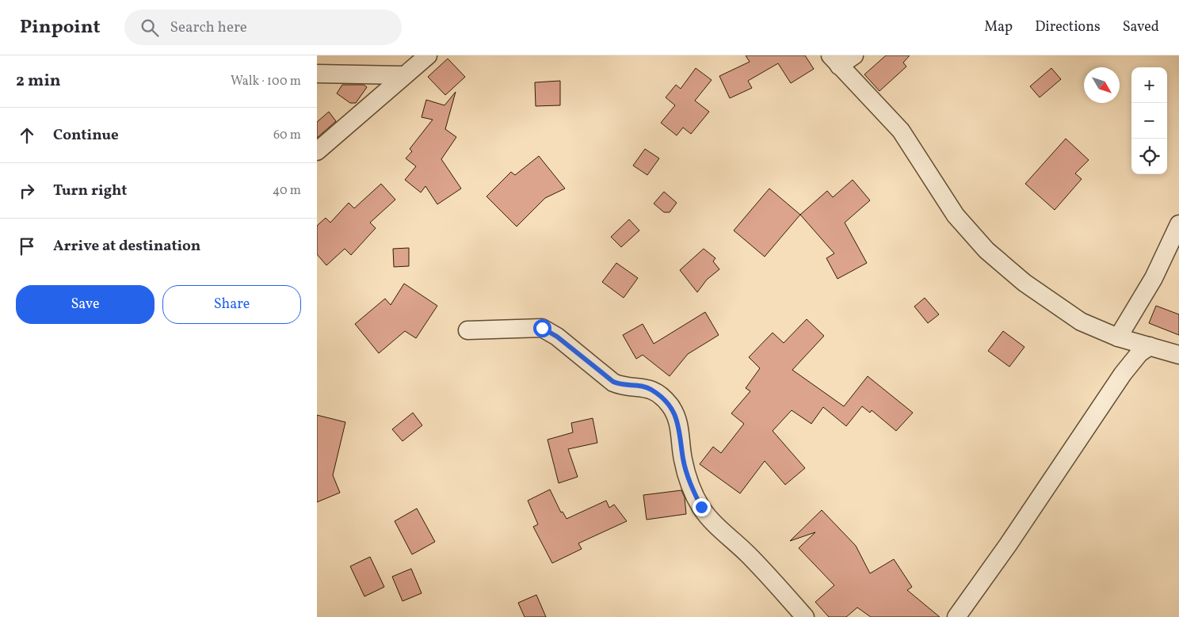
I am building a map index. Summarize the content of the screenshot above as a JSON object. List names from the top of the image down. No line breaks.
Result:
{"north":"bottom right","page":{"header":"Pinpoint","search":"Search here","nav":["Map","Directions","Saved"],"heading":["2 min","Walk · 100 m"],"map_buttons":["+","−"],"list":[["Continue","60 m"],["Turn right","40 m"],"Arrive at destination"],"buttons":["Save","Share"]}}
